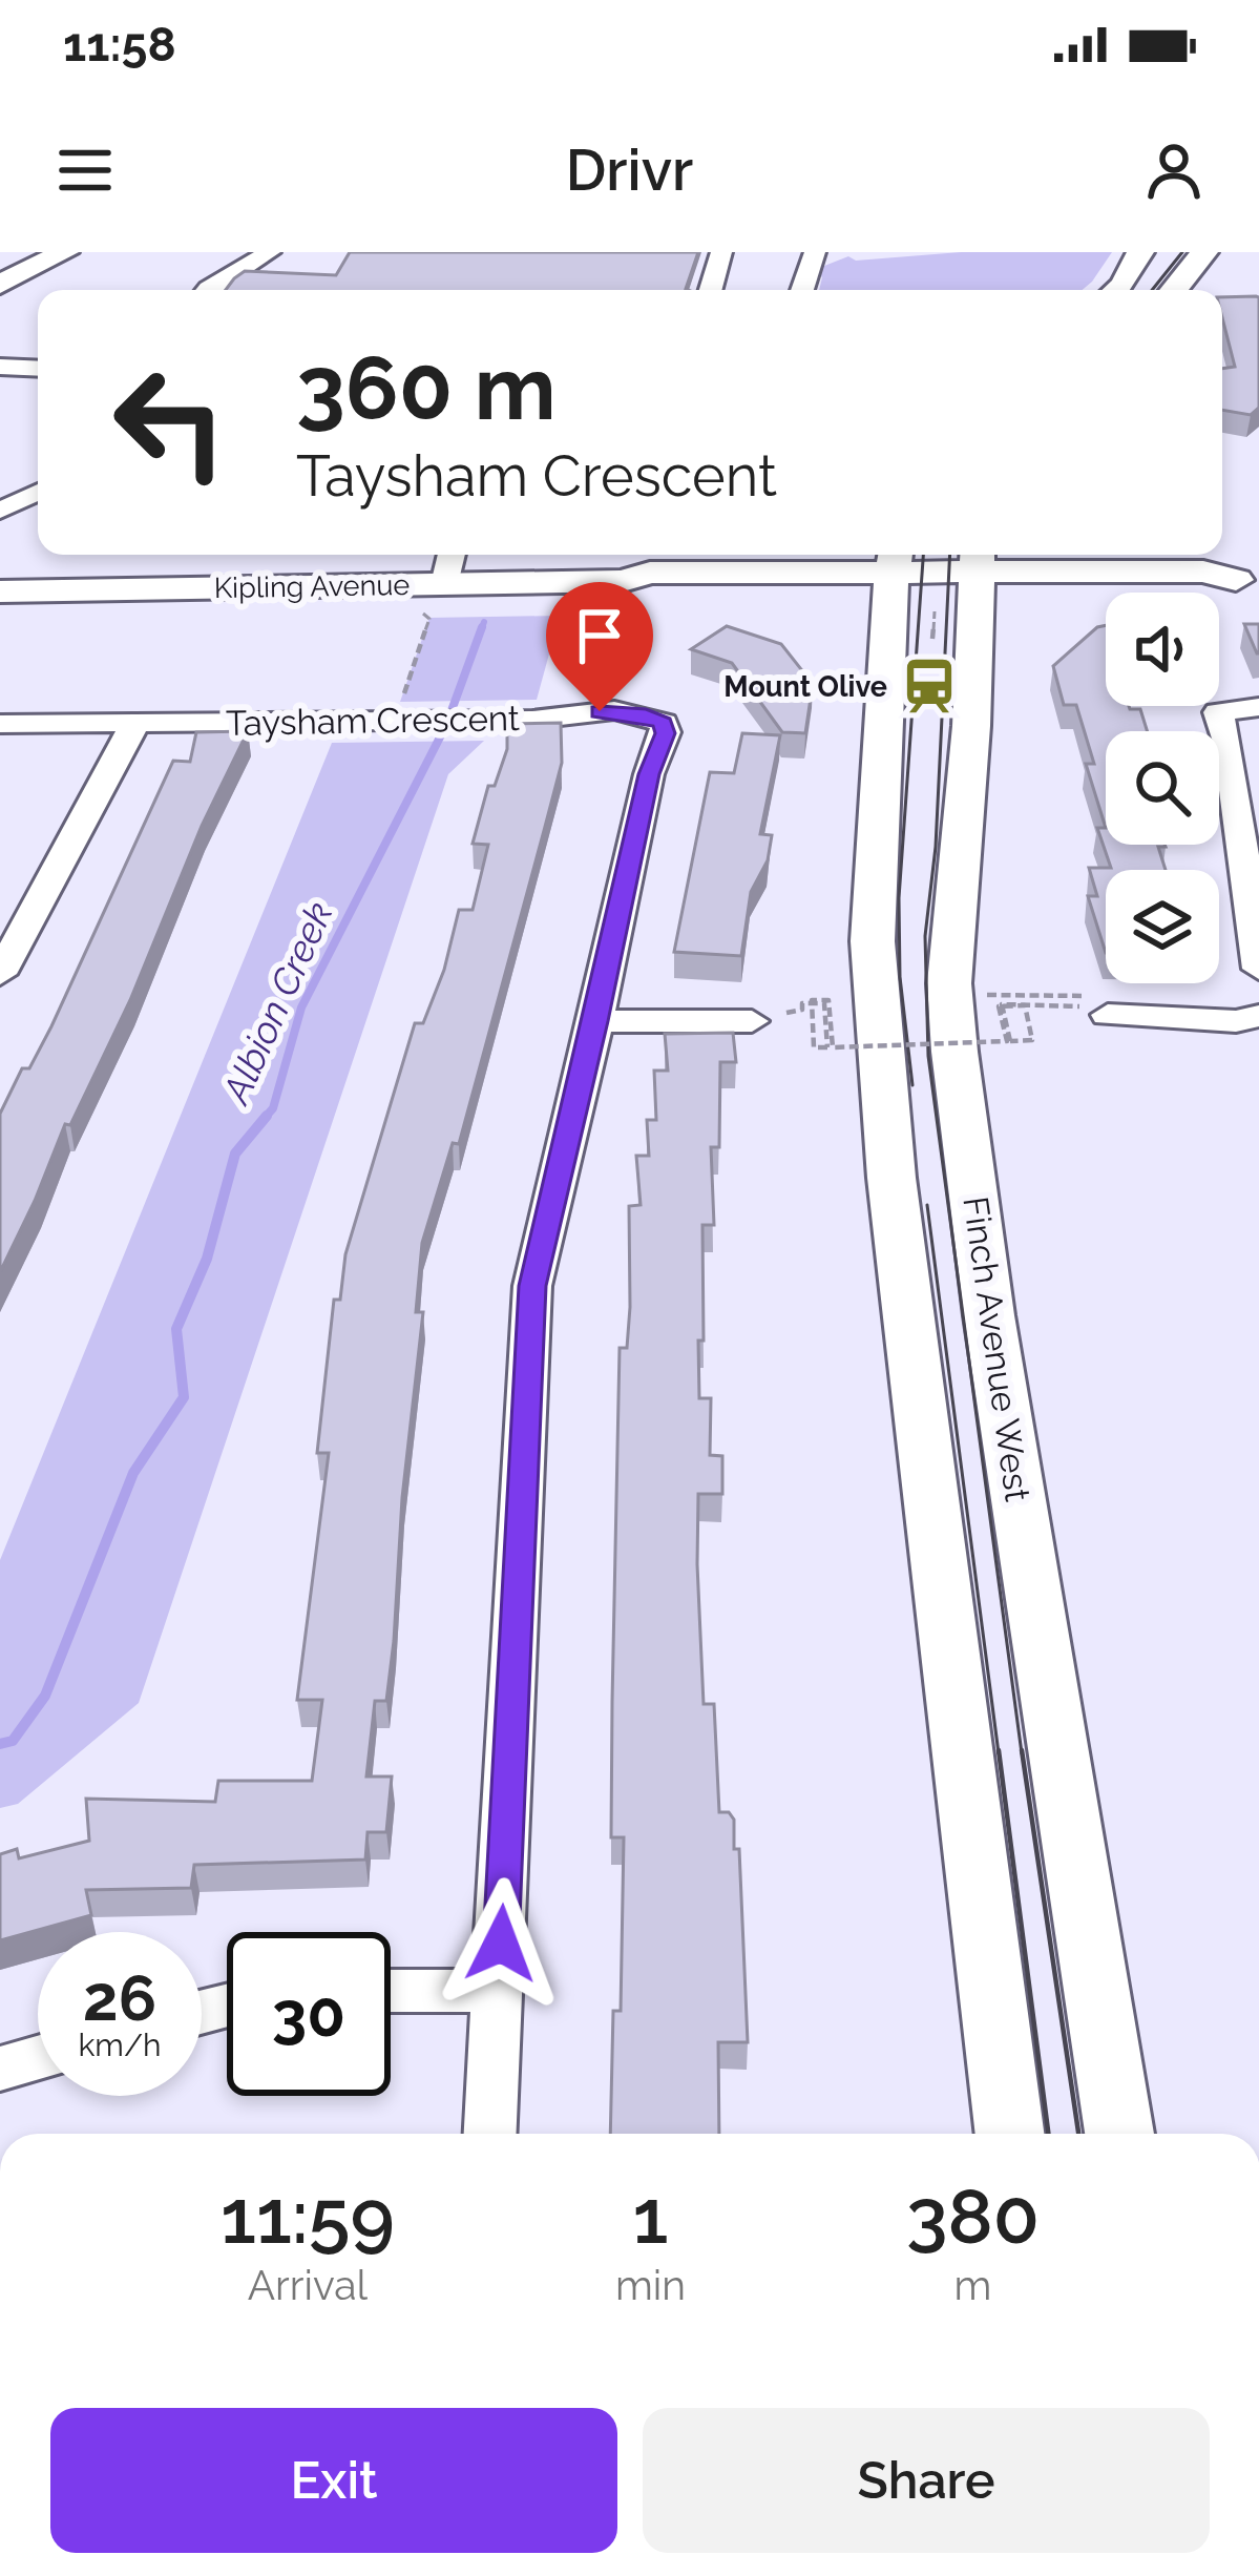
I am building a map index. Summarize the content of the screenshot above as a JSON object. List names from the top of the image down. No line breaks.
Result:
{"streets":{"main road":["Kipling Avenue","Finch Avenue West"],"street":["Taysham Crescent"]},"crossings":[["Kipling Avenue","Finch Avenue West"]],"water":["Albion Creek"],"places":{"station":["Mount Olive"]},"page":{"status":"11:58","header":"Drivr","turn":["360 m","Taysham Crescent"],"speed":"26 km/h","limit":"30","eta":["11:59","Arrival","1","min","380","m"],"buttons":["Exit","Share"]}}
